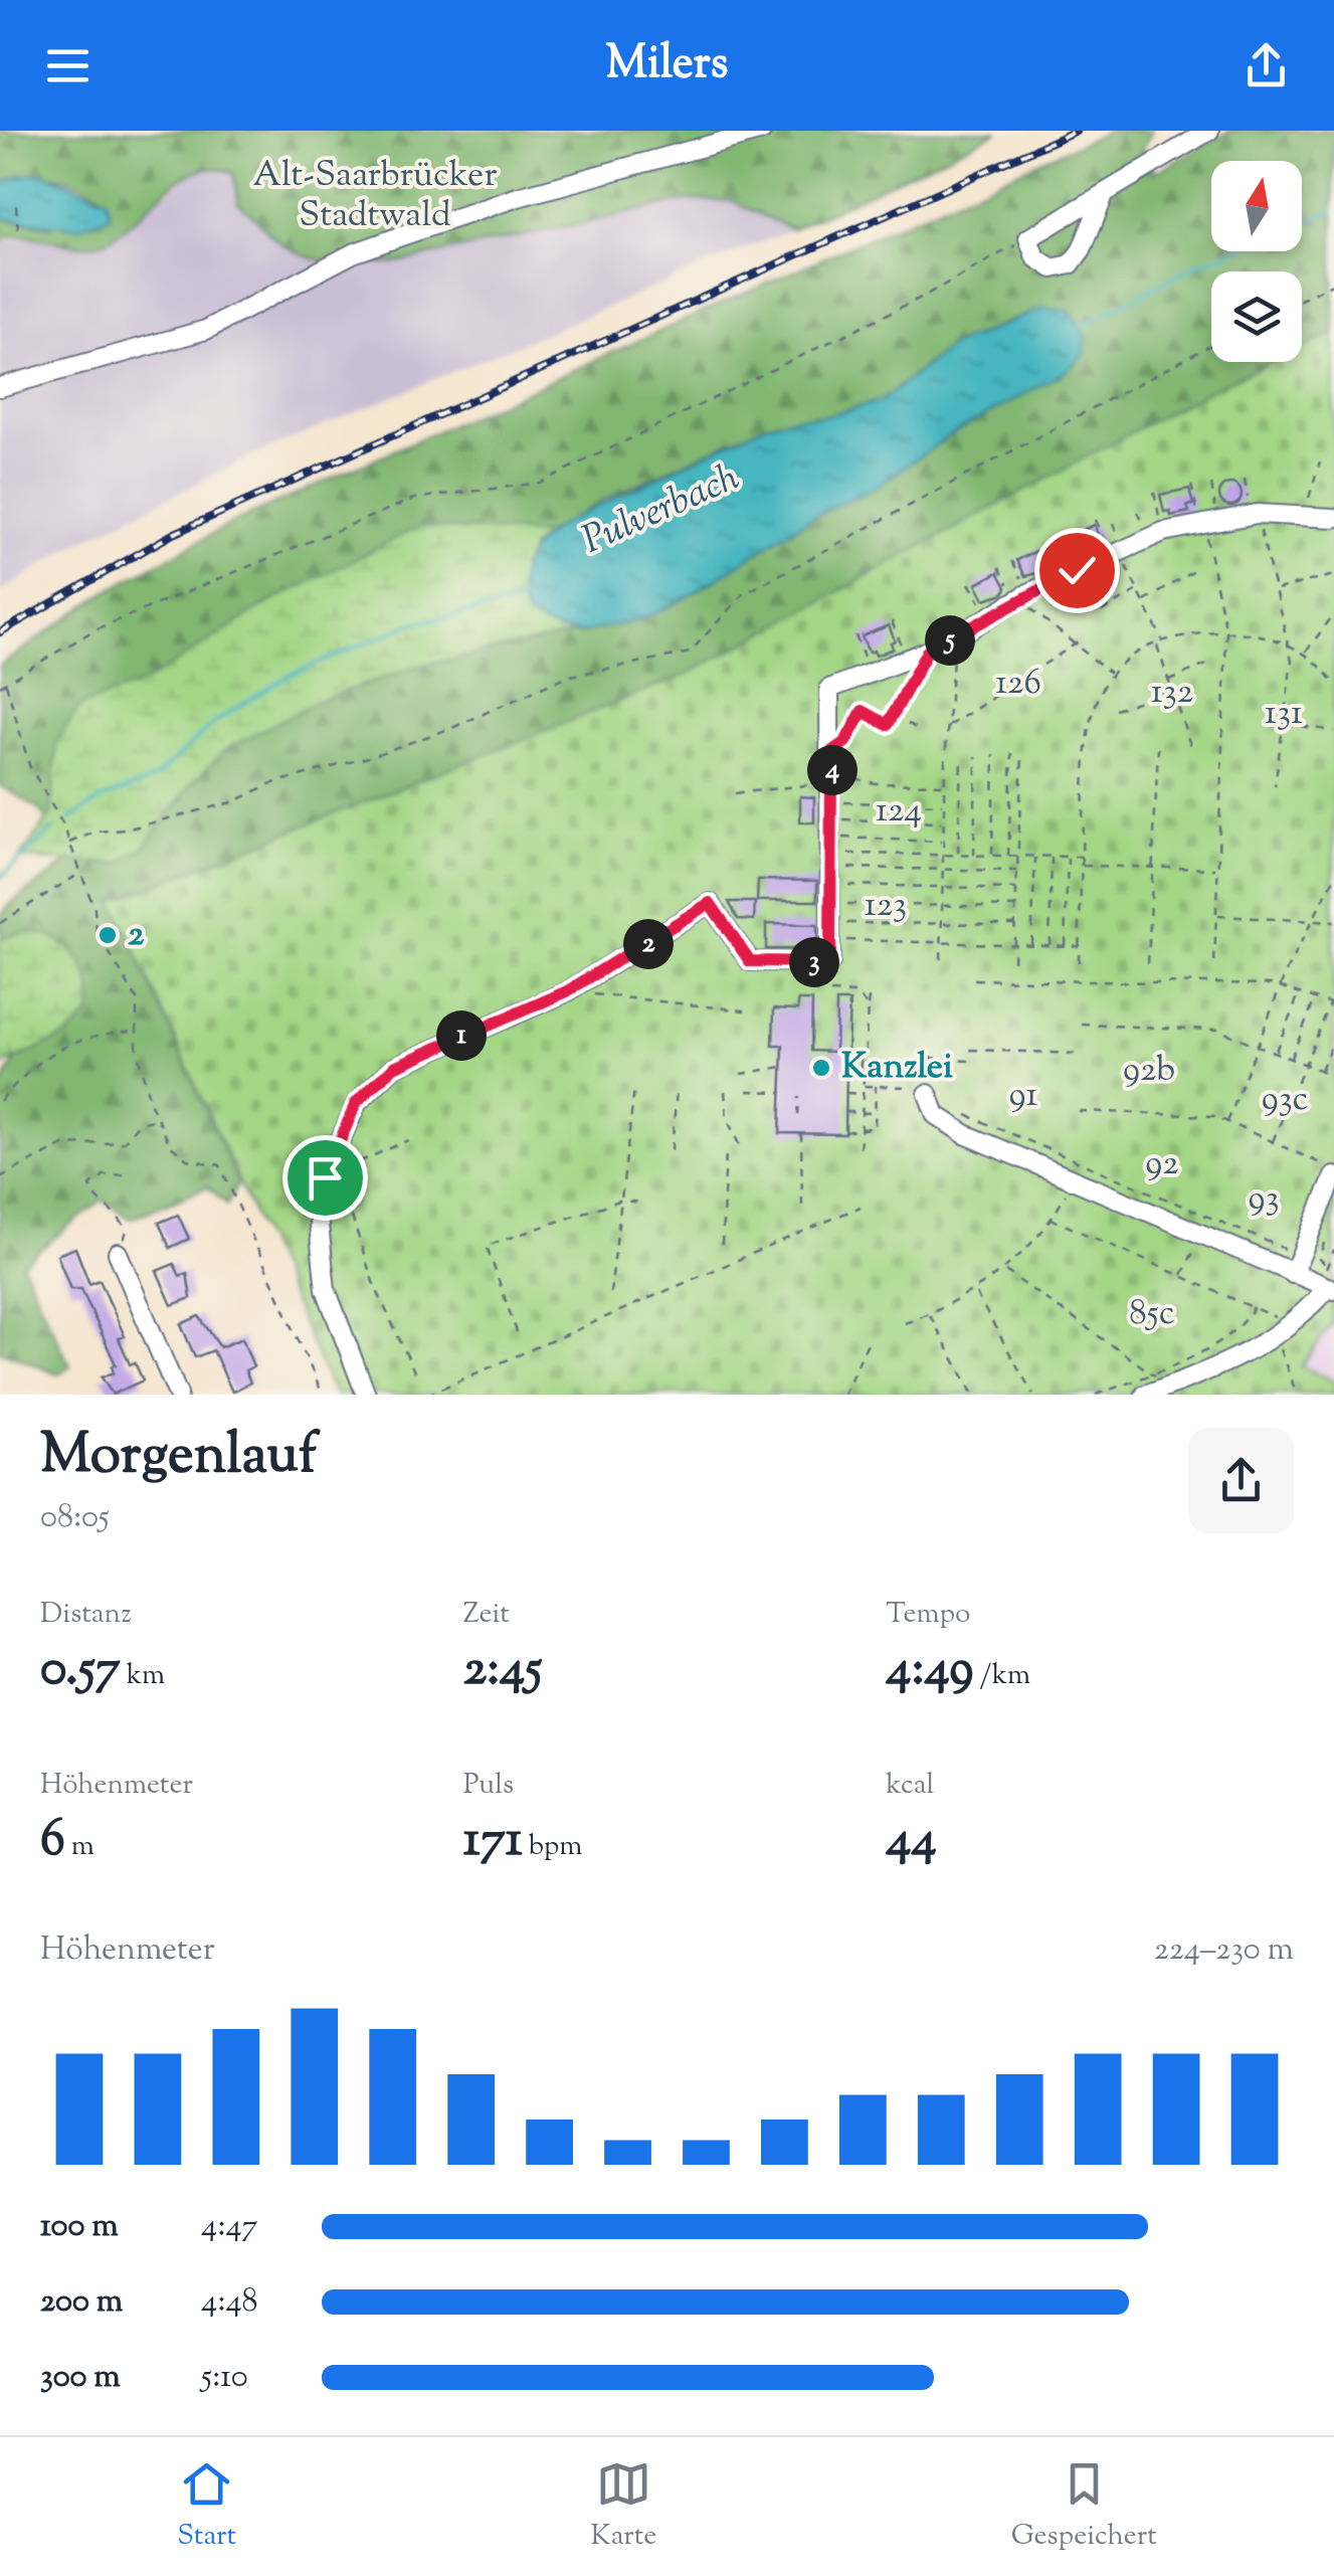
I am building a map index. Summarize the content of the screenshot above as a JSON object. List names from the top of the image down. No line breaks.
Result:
{"water":["Pulverbach"],"parks":["Alt-Saarbrücker Stadtwald","126","132","131","124","123","92b","91","93c","92","93","85c"],"places":["2","Kanzlei"],"north":"top","page":{"header":"Milers","pins":["5","4","2","3","1"],"heading":["Morgenlauf","08:05"],"stats":[["Distanz","0.57 km"],["Zeit","2:45"],["Tempo","4:49 /km"],["Höhenmeter","6 m"],["Puls","171 bpm"],["kcal","44"]],"chart":["Höhenmeter","224–230 m"],"list":[{"name":"100 m","note":"4:47"},{"name":"200 m","note":"4:48"},{"name":"300 m","note":"5:10"}],"tabs":["Start","Karte","Gespeichert"]}}
